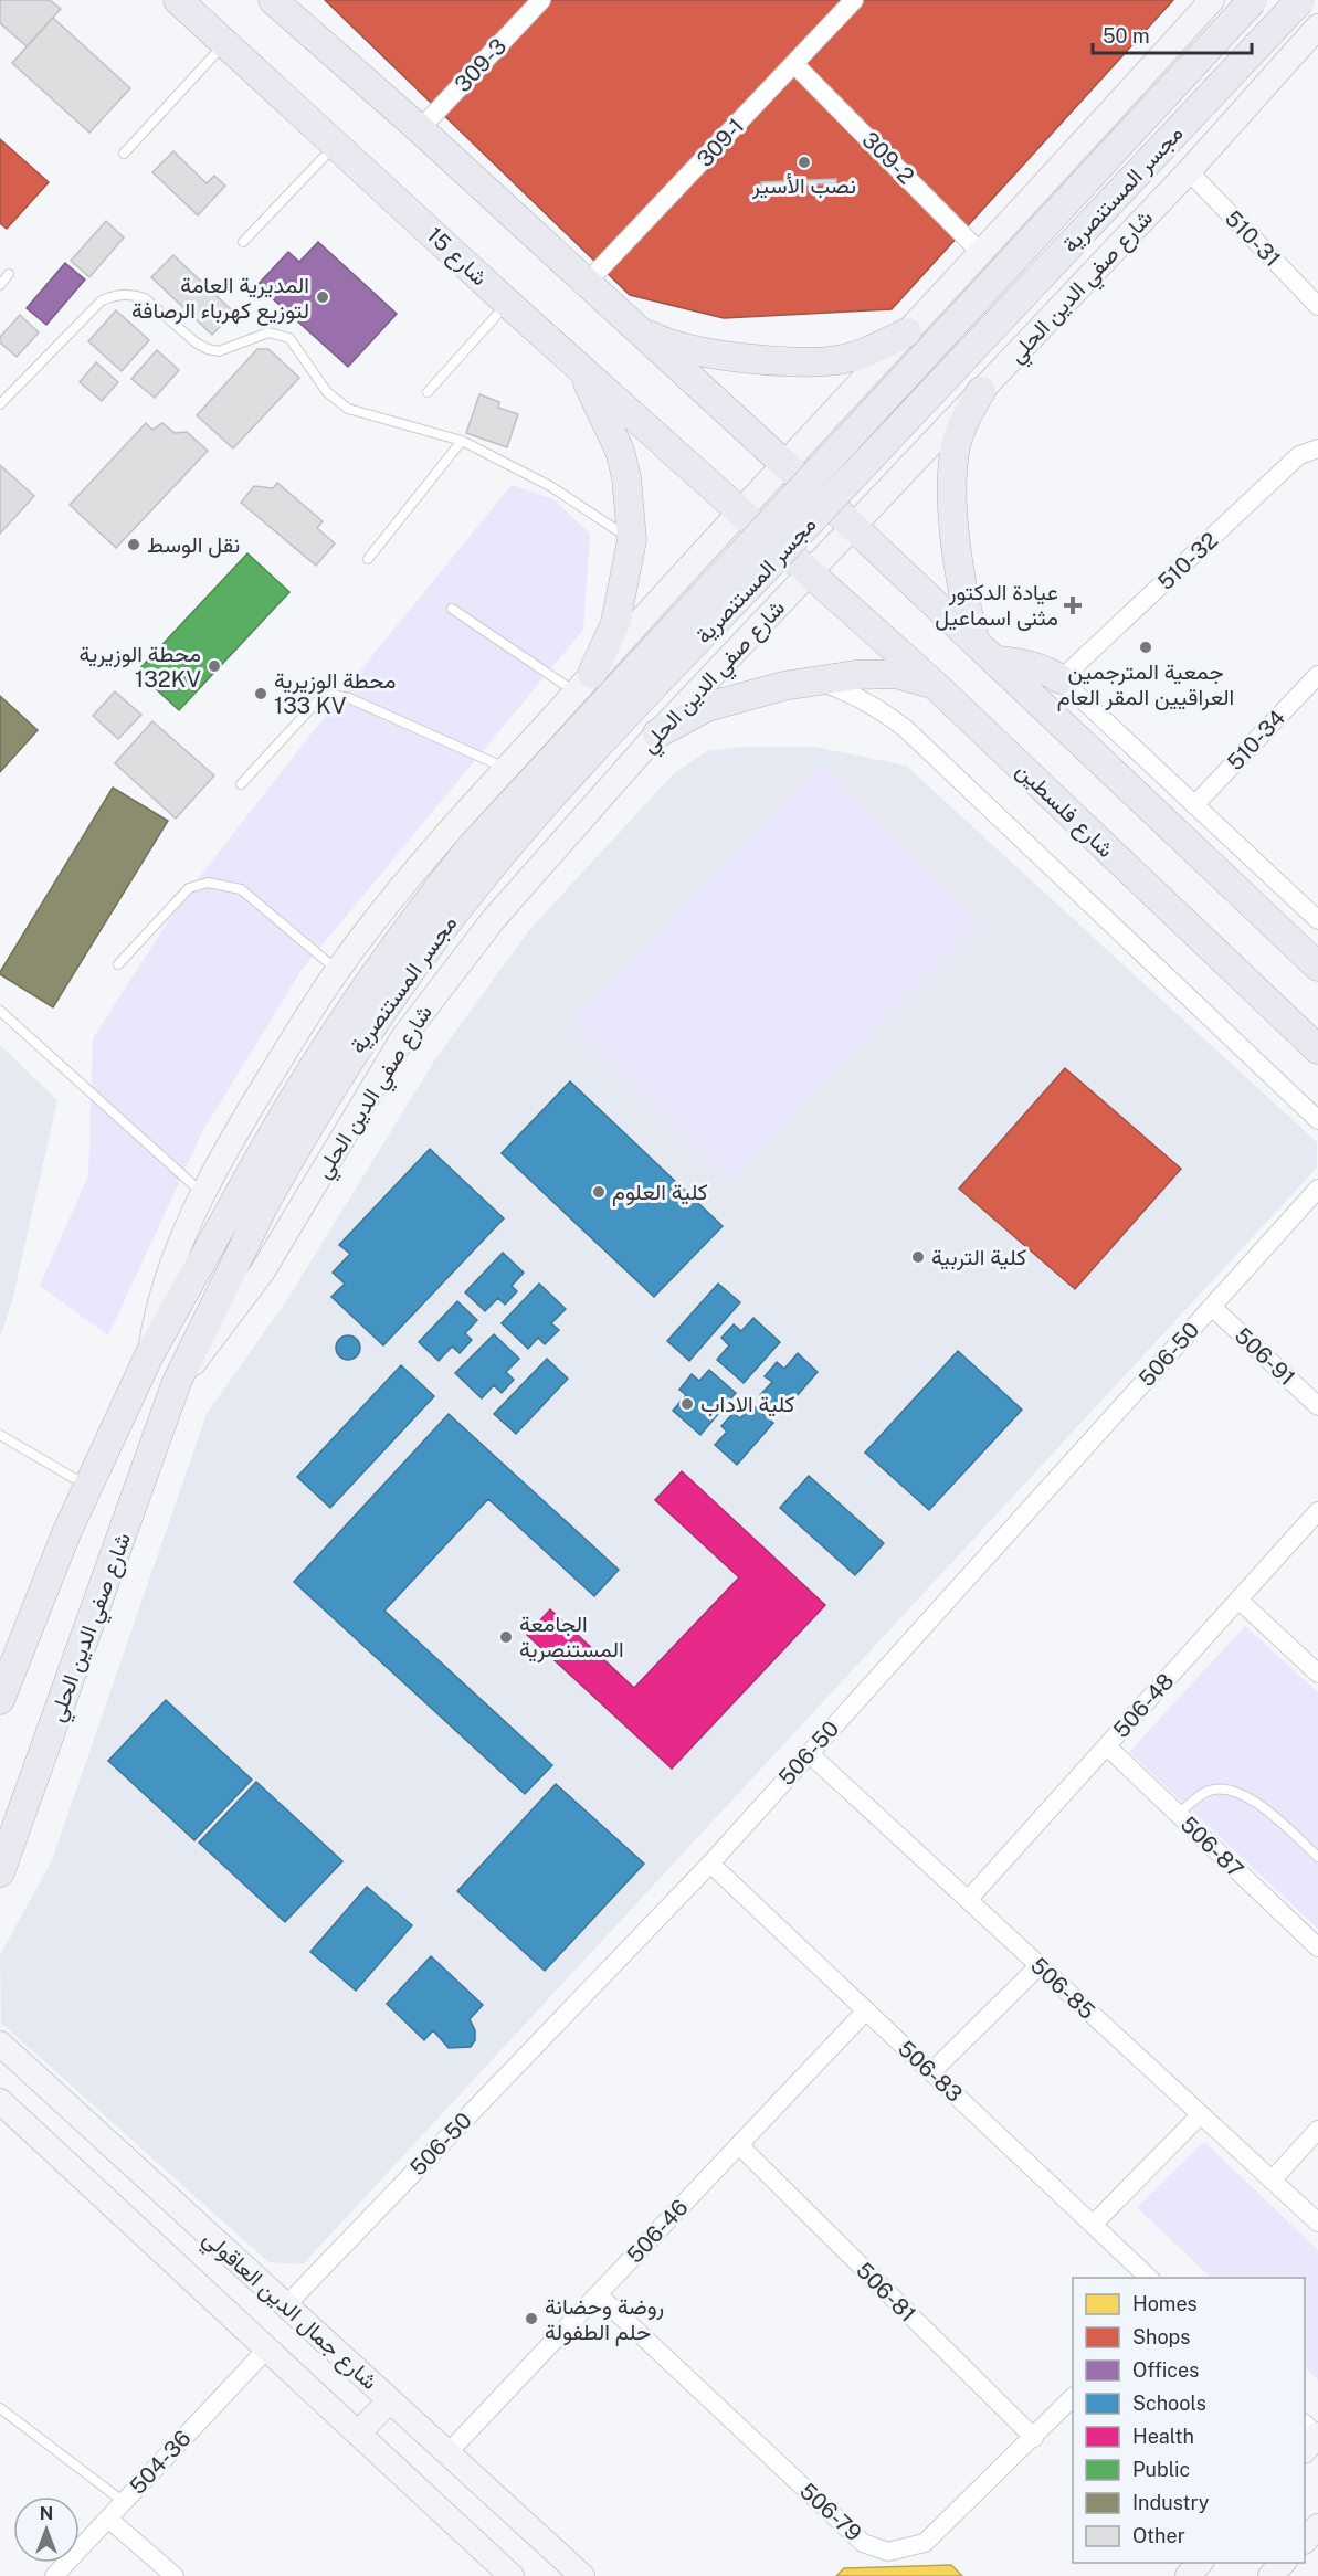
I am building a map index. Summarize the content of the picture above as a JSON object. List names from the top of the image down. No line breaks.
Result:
{"streets":{"main road":["مجسر المستنصرية","شارع 15","شارع صفي الدين الحلي","شارع فلسطين"],"street":["309-3","309-1","309-2","510-31","510-32","510-34","506-50","506-91","506-48","506-87","506-85","506-83","506-46","506-81","شارع جمال الدين العاقولي","504-36","506-79"]},"crossings":[["309-1","309-2"],["مجسر المستنصرية","شارع صفي الدين الحلي"],["510-31","شارع صفي الدين الحلي"],["شارع صفي الدين الحلي","شارع فلسطين"],["506-50","506-91"],["506-50","506-85"],["506-50","506-83"],["506-50","شارع جمال الدين العاقولي"],["506-48","506-87"],["506-48","506-85"],["506-83","506-46"],["506-46","506-81"],["506-46","شارع جمال الدين العاقولي"],["506-46","506-79"],["506-81","506-79"],["شارع جمال الدين العاقولي","504-36"]],"places":{"other":["نصب الأسير","المديرية العامة لتوزيع كهرباء الرصافة","نقل الوسط","جمعية المترجمين العراقيين المقر العام","محطة الوزيرية 132KV","محطة الوزيرية 133 KV","كلية العلوم","كلية التربية","كلية الاداب","الجامعة المستنصرية","روضة وحضانة حلم الطفولة"],"health":["عيادة الدكتور مثنى اسماعيل"]},"legend":["Homes","Shops","Offices","Schools","Health","Public","Industry","Other"],"scale_bar":"50 m","north":"top"}
